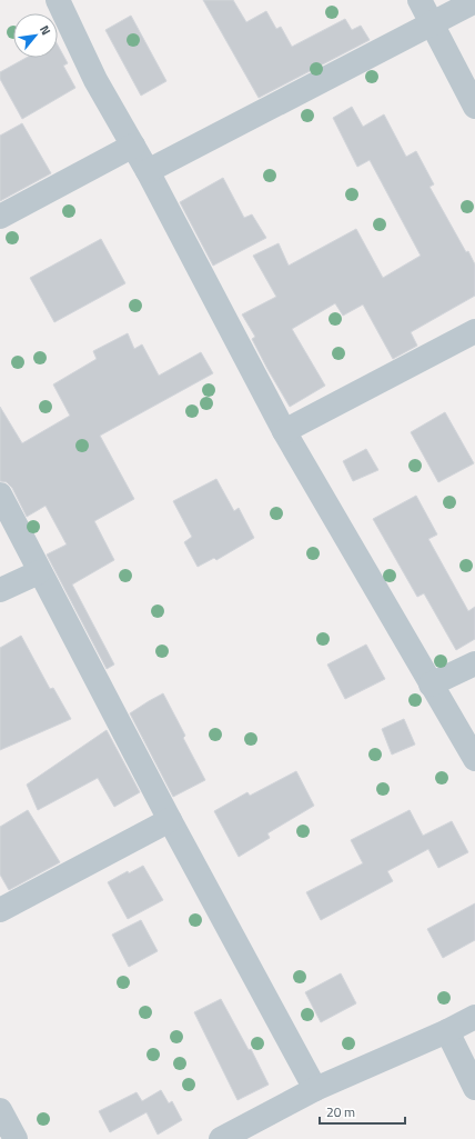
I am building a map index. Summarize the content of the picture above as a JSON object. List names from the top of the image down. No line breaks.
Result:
{"scale_bar":"20 m","north":"top right"}
